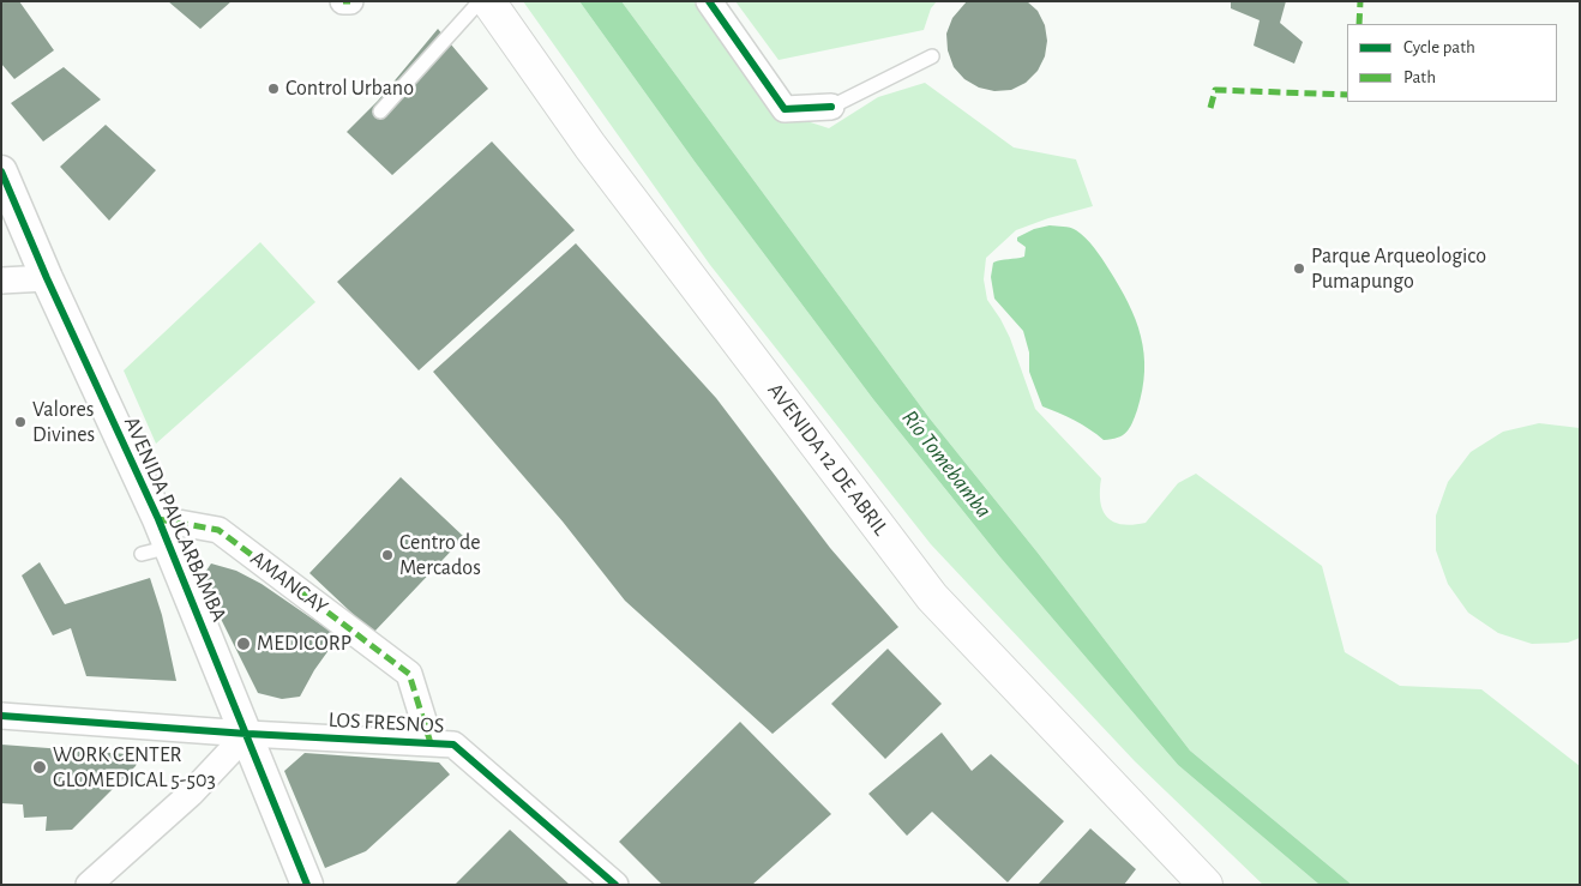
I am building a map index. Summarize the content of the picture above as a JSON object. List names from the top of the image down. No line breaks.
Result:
{"streets":{"main road":["AVENIDA 12 DE ABRIL"],"street":["AVENIDA PAUCARBAMBA","AMANCAY","LOS FRESNOS"]},"crossings":[["AVENIDA PAUCARBAMBA","AMANCAY"],["AVENIDA PAUCARBAMBA","LOS FRESNOS"],["AMANCAY","LOS FRESNOS"]],"water":["Río Tomebamba"],"places":["Control Urbano","Parque Arqueologico Pumapungo","Valores Divines","Centro de Mercados","MEDICORP","WORK CENTER GLOMEDICAL 5-503"],"legend":["Cycle path","Path"]}
